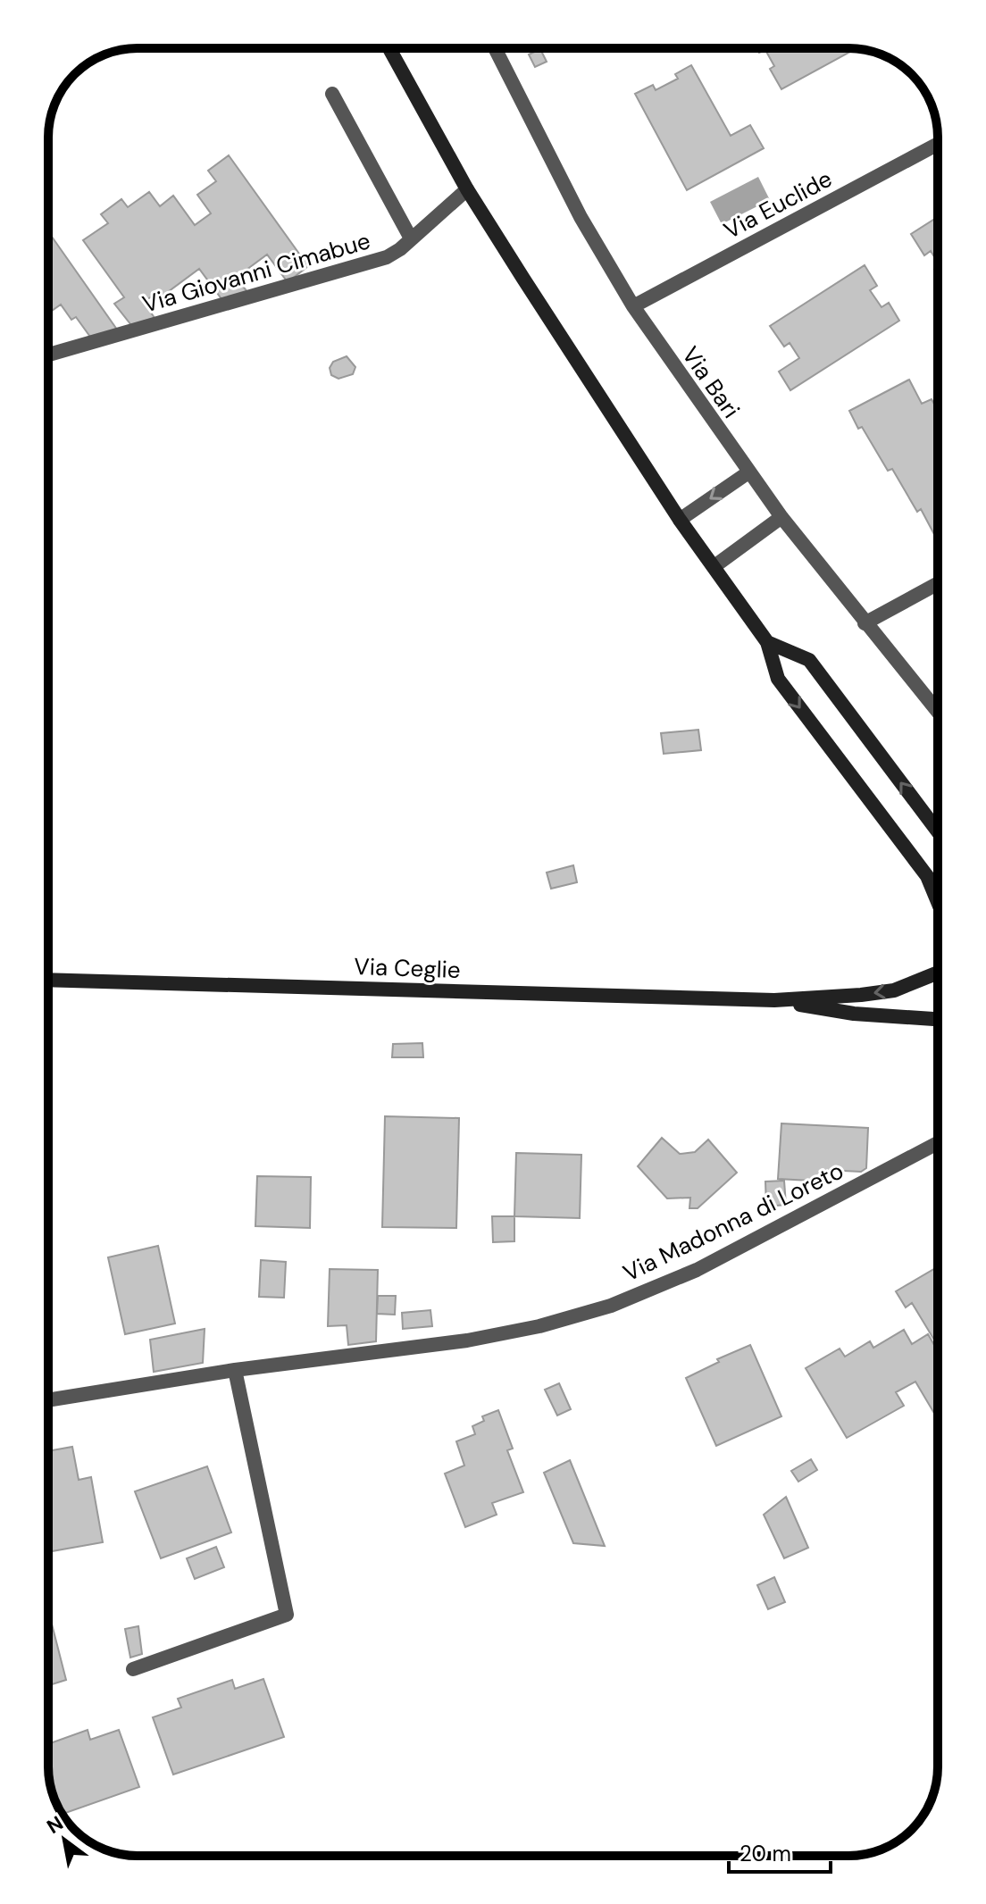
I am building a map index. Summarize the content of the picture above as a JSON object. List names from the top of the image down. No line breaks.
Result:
{"streets":{"main road":["Via Ceglie"],"street":["Via Euclide","Via Giovanni Cimabue","Via Bari","Via Madonna di Loreto"]},"crossings":[["Via Euclide","Via Bari"]],"scale_bar":"20 m","north":"top left"}
